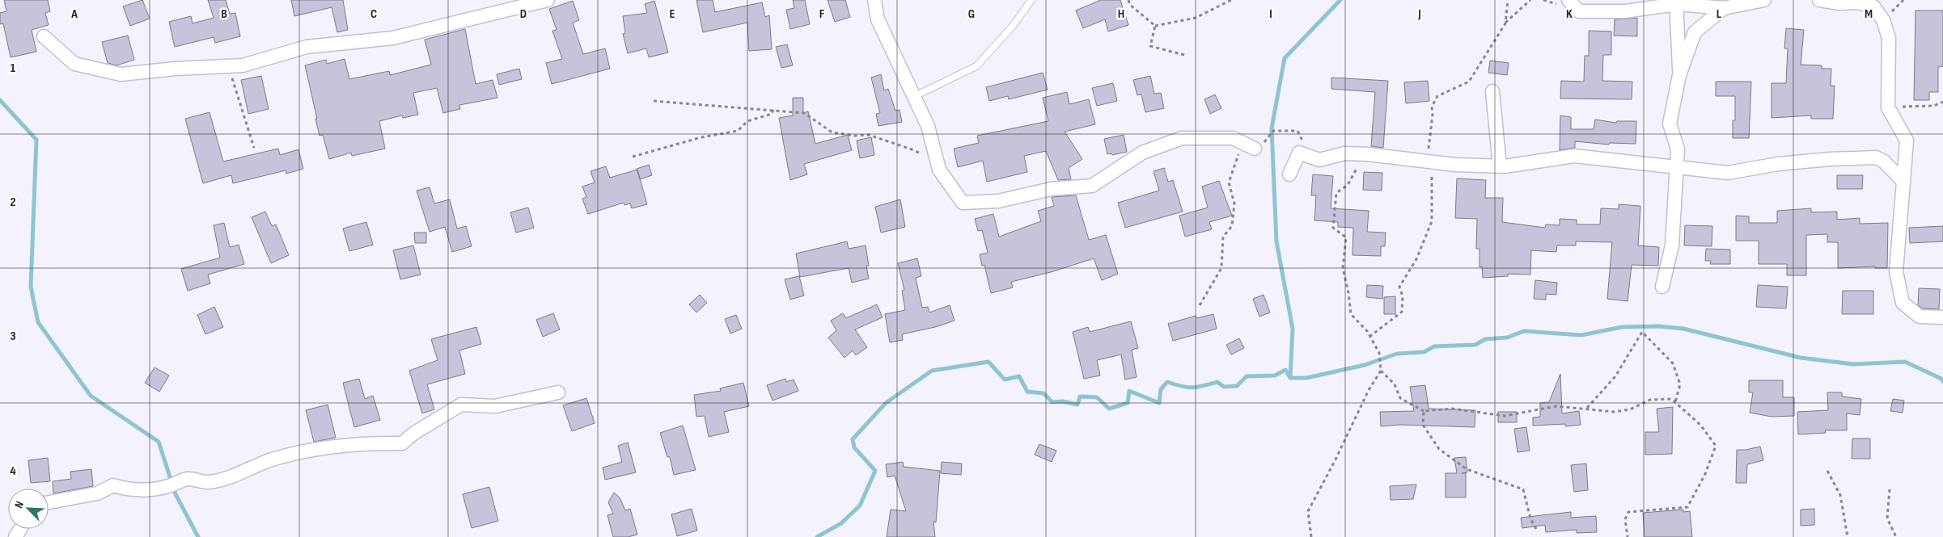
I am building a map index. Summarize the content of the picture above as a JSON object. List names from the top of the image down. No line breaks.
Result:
{"north":"top left","grid":{"columns":["A","B","C","D","E","F","G","H","I","J","K","L","M"],"rows":["1","2","3","4"]}}
